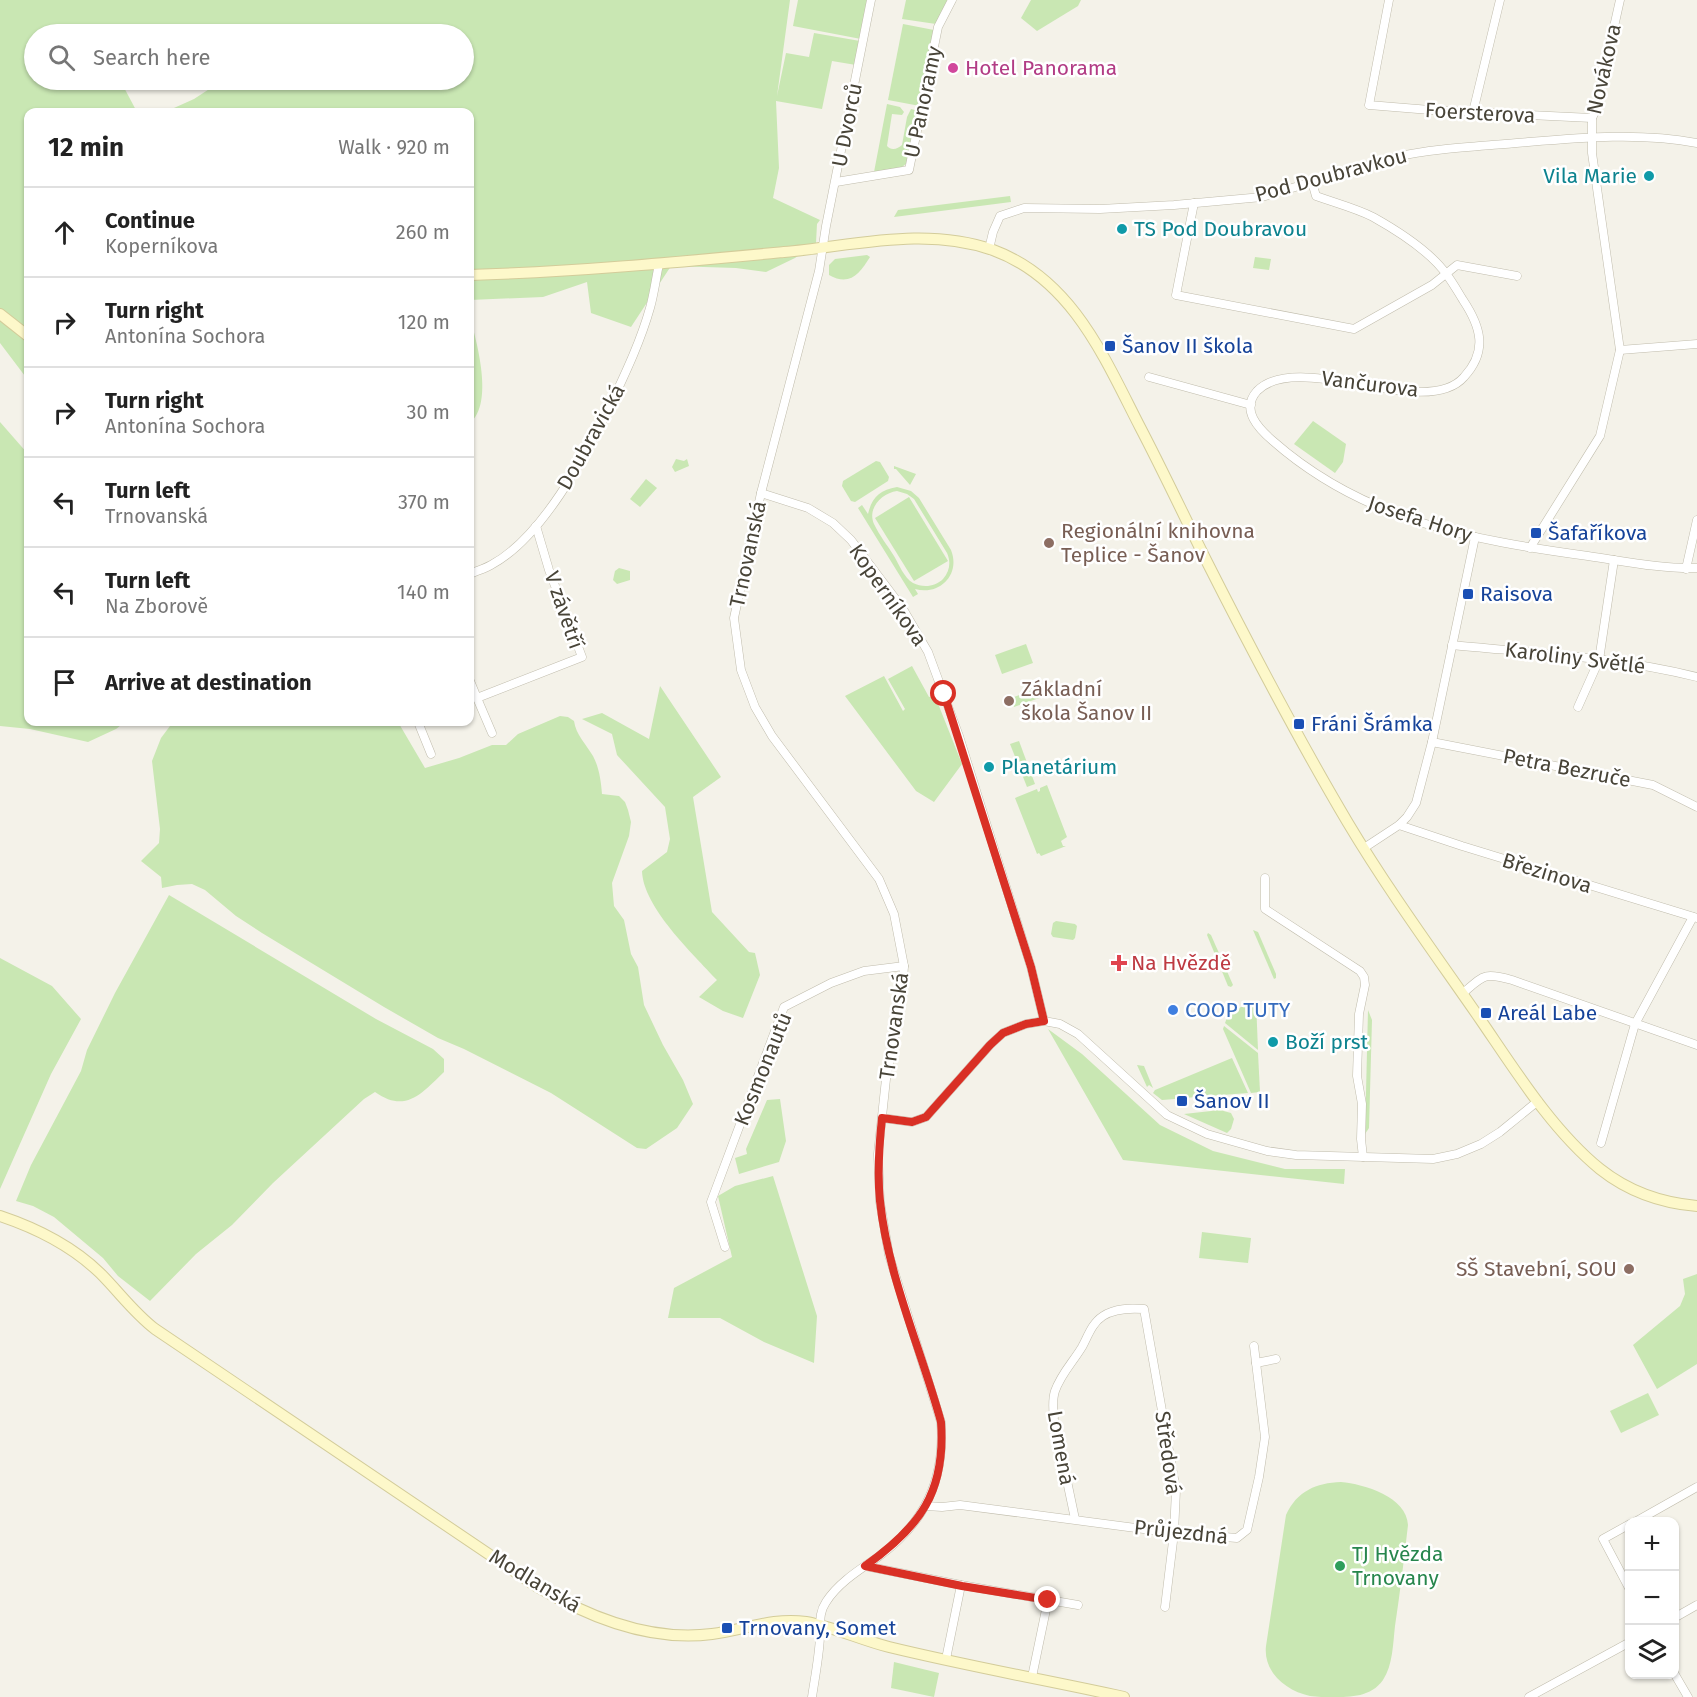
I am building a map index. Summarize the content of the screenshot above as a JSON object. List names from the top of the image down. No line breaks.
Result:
{"streets":{"street":["Novákova","U Panoramy","Foersterova","U Dvorců","Pod Doubravkou","Vančurova","Doubravická","Josefa Hory","Trnovanská","Koperníkova","V závětří","Karoliny Světlé","Petra Bezruče","Březinova","Kosmonautů","Lomená","Středová","Průjezdná","Modlanská"]},"crossings":[["Novákova","Foersterova"],["Novákova","Pod Doubravkou"],["Novákova","Josefa Hory"],["U Panoramy","U Dvorců"],["U Dvorců","Trnovanská"],["Pod Doubravkou","Vančurova"],["Vančurova","Josefa Hory"],["Doubravická","V závětří"],["Trnovanská","Koperníkova"],["Trnovanská","Kosmonautů"],["Trnovanská","Průjezdná"],["Trnovanská","Modlanská"],["Lomená","Středová"],["Lomená","Průjezdná"],["Středová","Průjezdná"]],"places":{"other":["Hotel Panorama","Vila Marie","TS Pod Doubravou","Regionální knihovna Teplice - Šanov","Základní škola Šanov II","Planetárium","COOP TUTY","Boží prst","SŠ Stavební, SOU","TJ Hvězda Trnovany"],"transit":["Šanov II škola","Šafaříkova","Raisova","Fráni Šrámka","Areál Labe","Šanov II","Trnovany, Somet"],"health":["Na Hvězdě"]},"page":{"search":"Search here","heading":["12 min","Walk · 920 m"],"list":[["Continue","Koperníkova","260 m"],["Turn right","Antonína Sochora","120 m"],["Turn right","Antonína Sochora","30 m"],["Turn left","Trnovanská","370 m"],["Turn left","Na Zborově","140 m"],"Arrive at destination"],"map_buttons":["+","−"]}}
